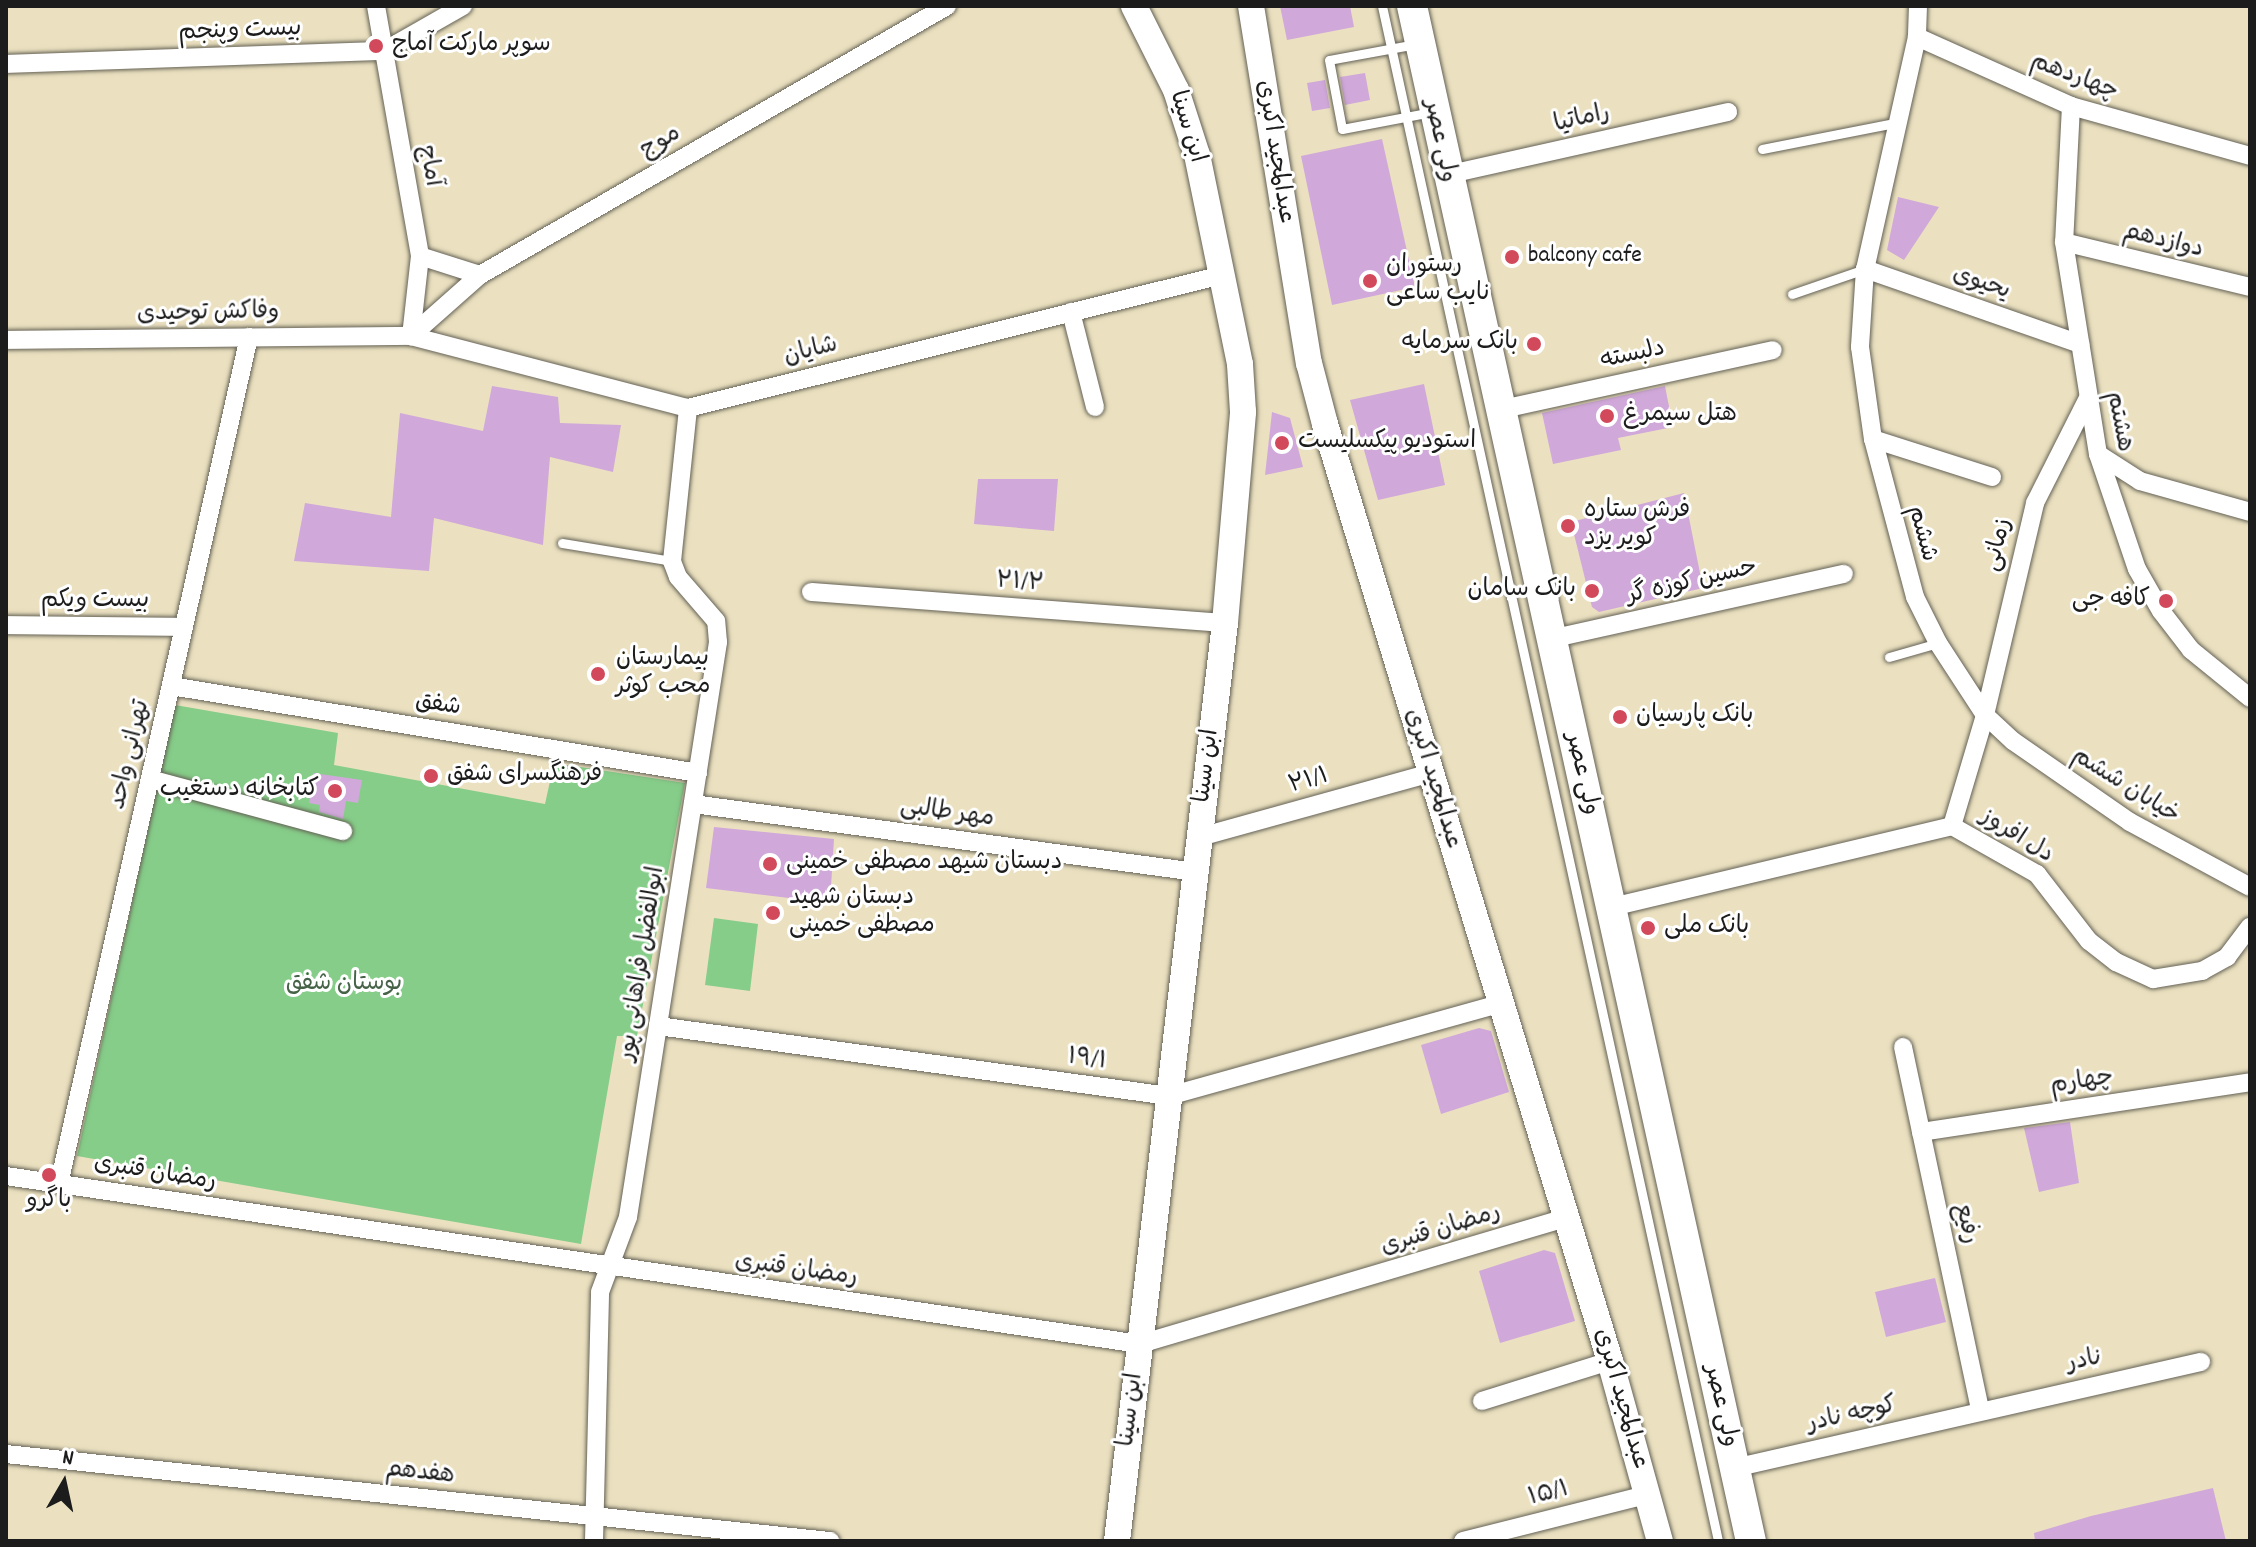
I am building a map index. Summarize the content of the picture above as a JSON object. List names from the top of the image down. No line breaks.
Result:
{"streets":{"main road":["ولی عصر"],"street":["بیست وپنجم","چهاردهم","راماتیا","ابن سینا","موج","عبدالمجید اکبری","آماج","دوازدهم","یحیوی","وفاکش توحیدی","شایان","دلبسته","هشتم","ششم","زمانی","حسین کوزه گر","۲۱/۲","بیست‌ ویکم","شفق","تهرانی واحد","۲۱/۱","خیابان ششم","مهر طالبی","دل افروز","ابوالفضل فراهانی پور","۱۹/۱","چهارم","رمضان قنبری","رفیع","نادر","کوچه نادر","هفدهم","۱۵/۱"]},"crossings":[["بیست وپنجم","آماج"],["چهاردهم","هشتم"],["چهاردهم","ششم"],["راماتیا","ولی عصر"],["ابن سینا","شایان"],["ابن سینا","۲۱/۲"],["ابن سینا","۲۱/۱"],["ابن سینا","مهر طالبی"],["ابن سینا","۱۹/۱"],["ابن سینا","رمضان قنبری"],["ولی عصر","دلبسته"],["ولی عصر","حسین کوزه گر"],["ولی عصر","دل افروز"],["ولی عصر","کوچه نادر"],["موج","آماج"],["موج","وفاکش توحیدی"],["موج","شایان"],["عبدالمجید اکبری","۲۱/۱"],["عبدالمجید اکبری","۱۹/۱"],["عبدالمجید اکبری","رمضان قنبری"],["عبدالمجید اکبری","۱۵/۱"],["آماج","وفاکش توحیدی"],["آماج","شایان"],["دوازدهم","هشتم"],["یحیوی","هشتم"],["یحیوی","ششم"],["وفاکش توحیدی","شایان"],["وفاکش توحیدی","تهرانی واحد"],["هشتم","زمانی"],["ششم","زمانی"],["ششم","خیابان ششم"],["زمانی","خیابان ششم"],["زمانی","دل افروز"],["بیست‌ ویکم","تهرانی واحد"],["شفق","تهرانی واحد"],["شفق","ابوالفضل فراهانی پور"],["تهرانی واحد","رمضان قنبری"],["مهر طالبی","ابوالفضل فراهانی پور"],["ابوالفضل فراهانی پور","۱۹/۱"],["ابوالفضل فراهانی پور","رمضان قنبری"],["ابوالفضل فراهانی پور","هفدهم"],["چهارم","رفیع"],["رفیع","نادر"],["رفیع","کوچه نادر"],["نادر","کوچه نادر"]],"parks":["بوستان شفق"],"places":["سوپر مارکت آماج","balcony cafe","رستوران نایب ساعی","بانک سرمایه","هتل سیمرغ","استودیو پیکسلیست","فرش ستاره کویر یزد","بانک سامان","کافه جی","بیمارستان محب کوثر","بانک پارسیان","فرهنگسرای شفق","کتابخانه دستغیب","دبستان شیهد مصطفی خمینی","دبستان شهید مصطفی خمینی","بانک ملی","باگرو"],"north":"top"}
